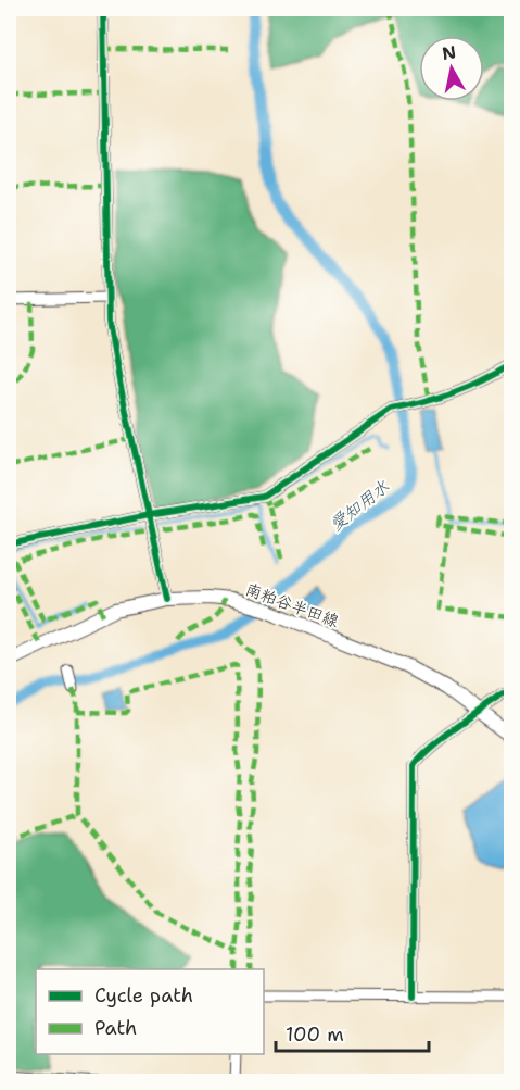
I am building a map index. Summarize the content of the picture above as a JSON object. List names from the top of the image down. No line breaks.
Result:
{"streets":{"main road":["南粕谷半田線"]},"water":["愛知用水"],"legend":["Cycle path","Path"],"scale_bar":"100 m","north":"top"}
